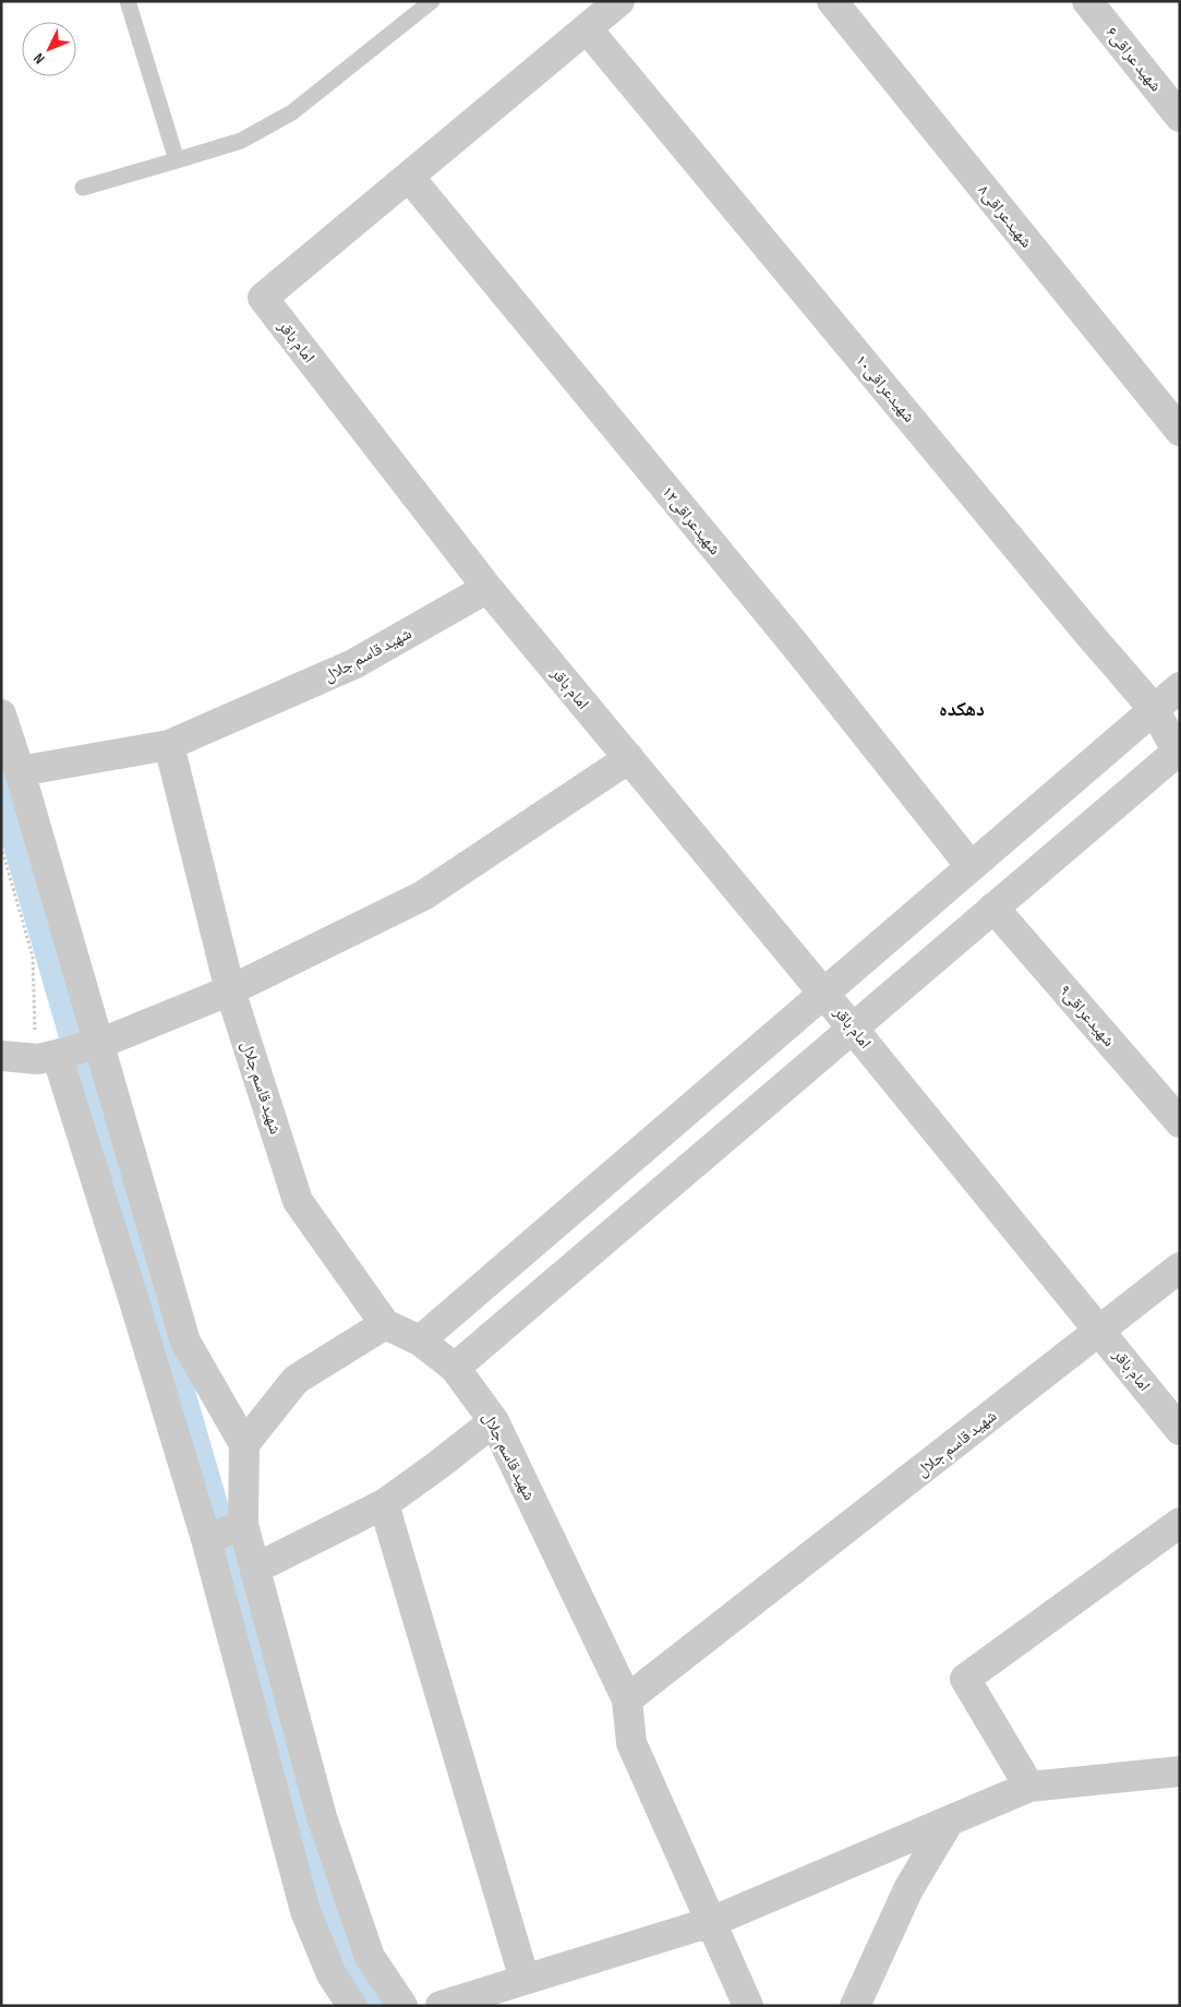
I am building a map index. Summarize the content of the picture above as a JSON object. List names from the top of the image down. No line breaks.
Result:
{"streets":{"street":["شهید عراقی۶","شهیدعراقی۸","امام باقر","شهیدعراقی۱۰","شهیدعراقی۱۲","شهید قاسم جلال","شهیدعراقی۹"]},"crossings":[["امام باقر","شهیدعراقی۱۰"],["امام باقر","شهیدعراقی۱۲"],["امام باقر","شهید قاسم جلال"]],"districts":["دهکده"],"north":"bottom left"}
